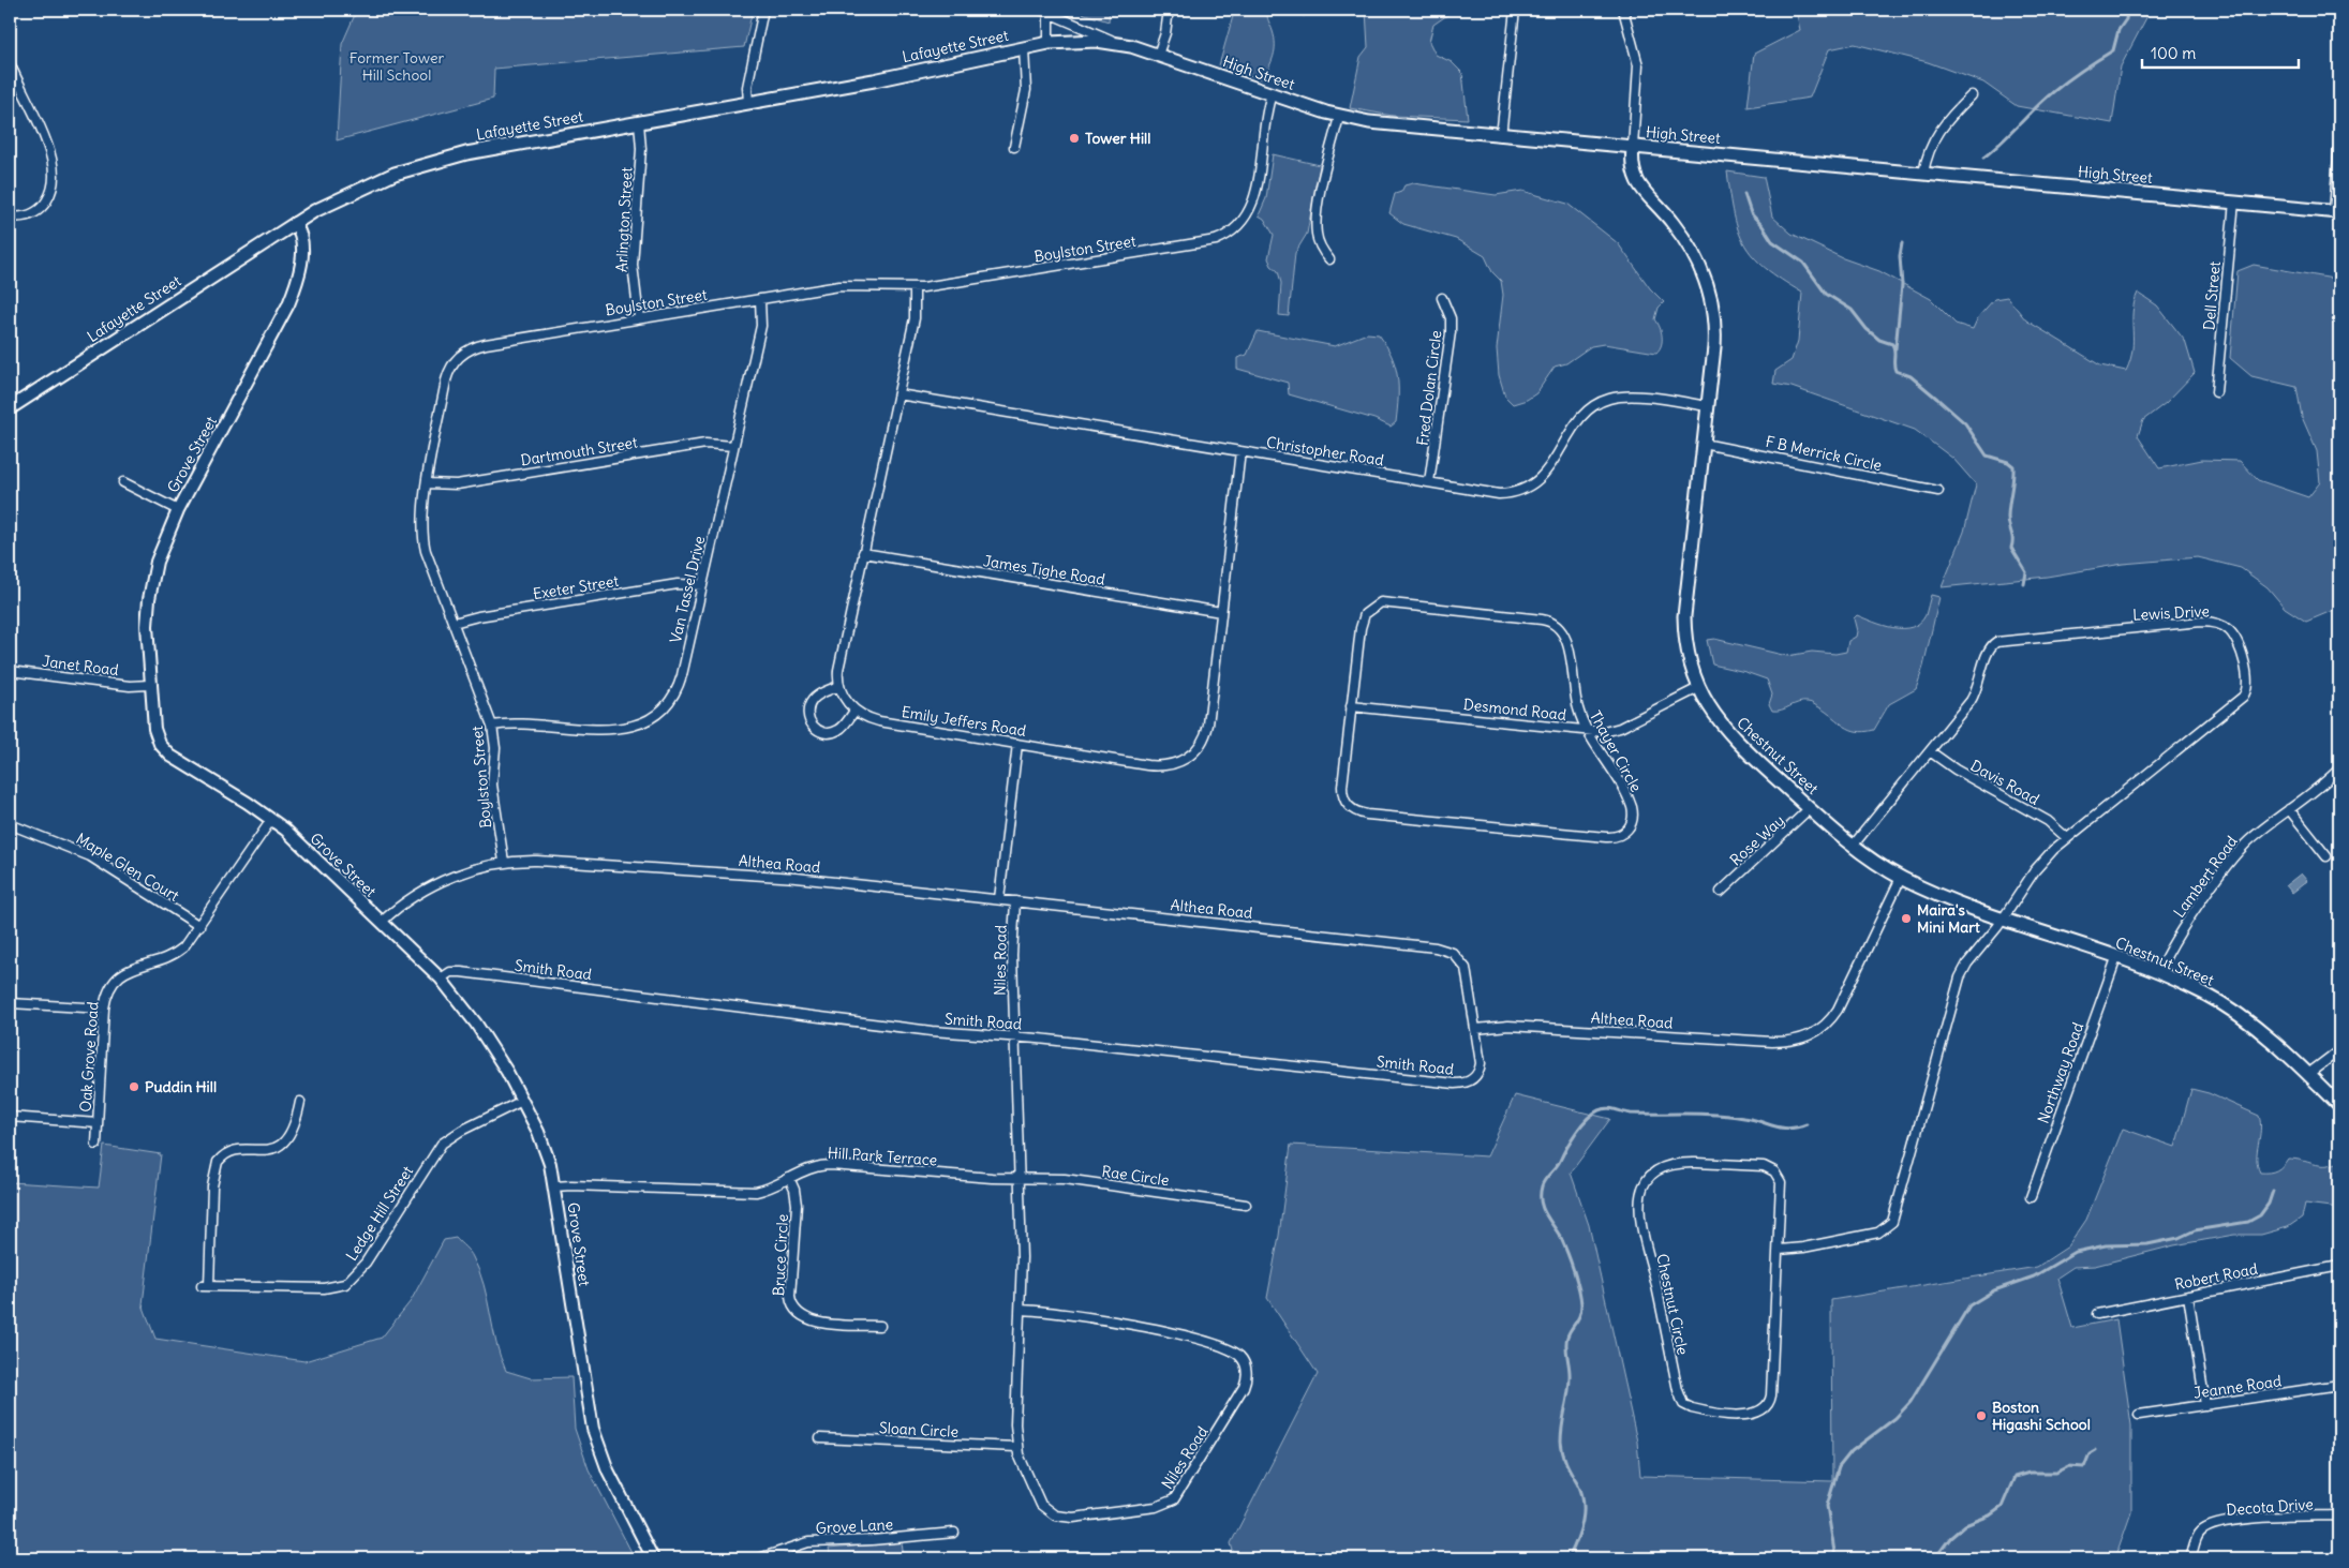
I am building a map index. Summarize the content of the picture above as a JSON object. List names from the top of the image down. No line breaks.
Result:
{"streets":{"main road":["Lafayette Street","High Street","Chestnut Street"],"street":["Arlington Street","Boylston Street","Dell Street","Fred Dolan Circle","Dartmouth Street","Christopher Road","F B Merrick Circle","Grove Street","James Tighe Road","Exeter Street","Van Tassel Drive","Lewis Drive","Janet Road","Desmond Road","Emily Jeffers Road","Thayer Circle","Davis Road","Rose Way","Althea Road","Maple Glen Court","Lambert Road","Niles Road","Smith Road","Oak Grove Road","Northway Road","Hill Park Terrace","Rae Circle","Ledge Hill Street","Bruce Circle","Robert Road","Chestnut Circle","Jeanne Road","Sloan Circle","Decota Drive","Grove Lane"]},"crossings":[["Lafayette Street","High Street"],["Lafayette Street","Arlington Street"],["Lafayette Street","Grove Street"],["High Street","Boylston Street"],["High Street","Dell Street"],["High Street","Chestnut Street"],["Arlington Street","Boylston Street"],["Boylston Street","Dartmouth Street"],["Boylston Street","Exeter Street"],["Boylston Street","Van Tassel Drive"],["Boylston Street","Althea Road"],["Fred Dolan Circle","Christopher Road"],["Dartmouth Street","Van Tassel Drive"],["Christopher Road","Emily Jeffers Road"],["Christopher Road","Chestnut Street"],["F B Merrick Circle","Chestnut Street"],["Grove Street","Janet Road"],["Grove Street","Althea Road"],["Grove Street","Smith Road"],["Grove Street","Oak Grove Road"],["Grove Street","Hill Park Terrace"],["Grove Street","Ledge Hill Street"],["James Tighe Road","Emily Jeffers Road"],["Exeter Street","Van Tassel Drive"],["Lewis Drive","Chestnut Street"],["Lewis Drive","Davis Road"],["Desmond Road","Thayer Circle"],["Desmond Road","Chestnut Street"],["Chestnut Street","Rose Way"],["Chestnut Street","Althea Road"],["Chestnut Street","Lambert Road"],["Chestnut Street","Northway Road"],["Althea Road","Niles Road"],["Althea Road","Smith Road"],["Maple Glen Court","Oak Grove Road"],["Niles Road","Smith Road"],["Niles Road","Hill Park Terrace"],["Niles Road","Rae Circle"],["Niles Road","Sloan Circle"],["Hill Park Terrace","Rae Circle"],["Hill Park Terrace","Bruce Circle"]],"parks":["Former Tower Hill School"],"places":["Tower Hill","Maira's Mini Mart","Puddin Hill","Boston Higashi School"],"scale_bar":"100 m"}
